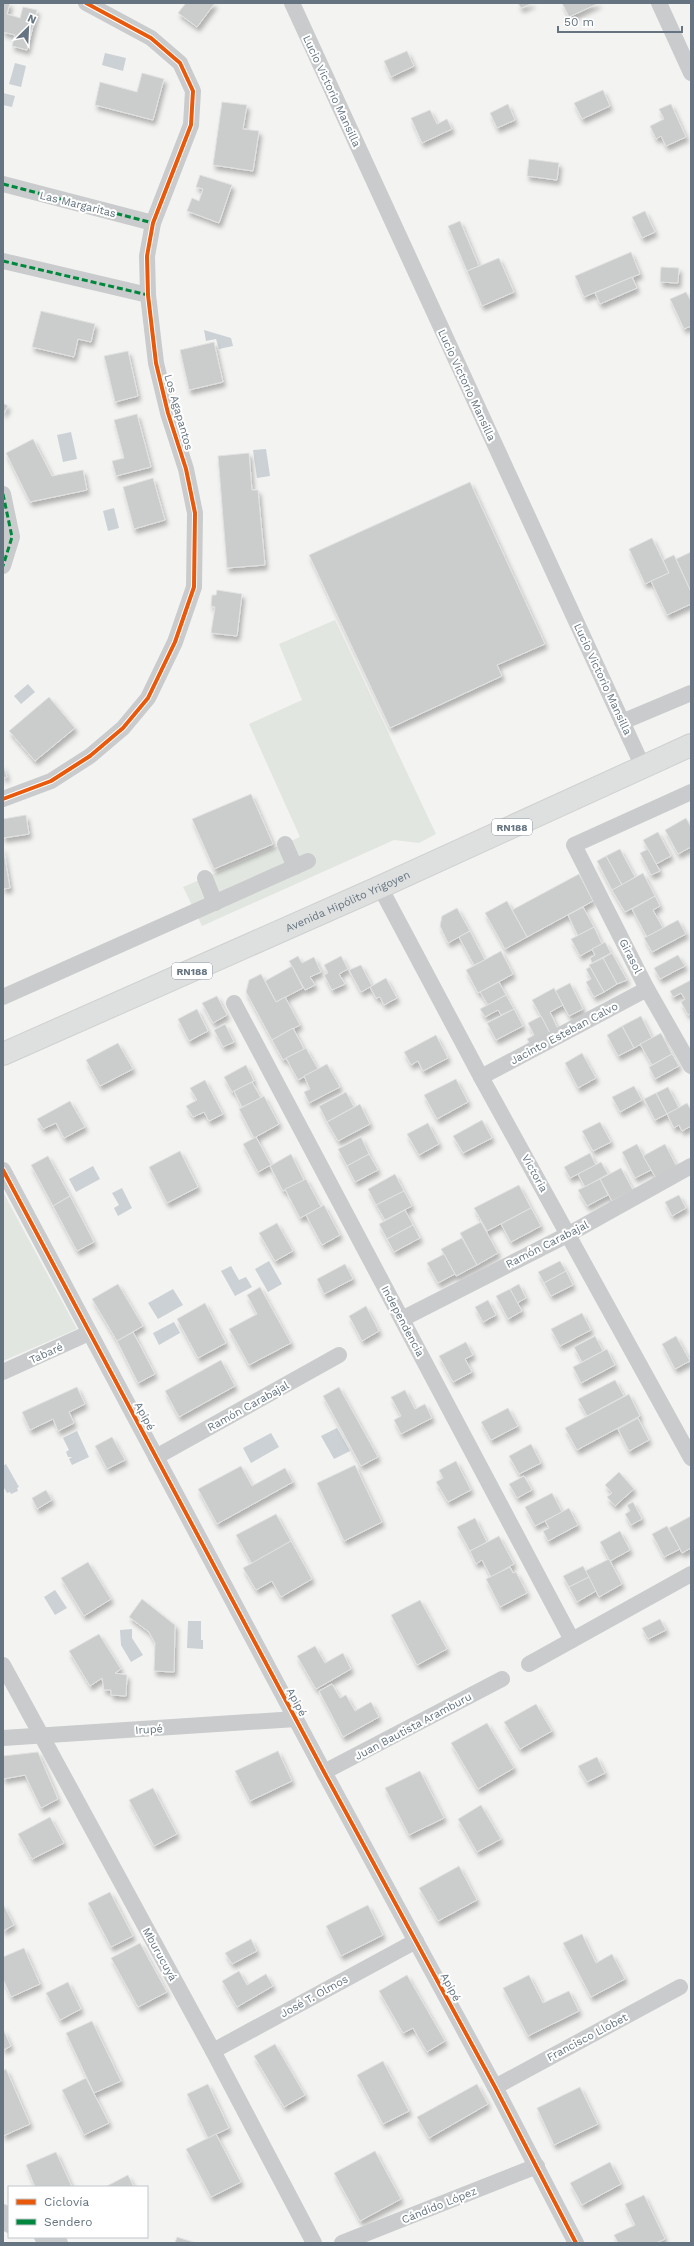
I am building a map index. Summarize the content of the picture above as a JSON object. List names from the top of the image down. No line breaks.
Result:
{"streets":{"main road":["RN188","Avenida Hipólito Yrigoyen"],"street":["Lucio Victorio Mansilla","Las Margaritas","Los Agapantos","Girasol","Jacinto Esteban Calvo","Victoria","Ramón Carabajal","Independencia","Tabaré","Apipé","Juan Bautista Aramburu","Irupé","Mburucuyá","José T. Olmos","Francisco Llobet","Cándido López"]},"crossings":[["Lucio Victorio Mansilla","Avenida Hipólito Yrigoyen"],["Las Margaritas","Los Agapantos"],["Avenida Hipólito Yrigoyen","Victoria"],["Girasol","Jacinto Esteban Calvo"],["Jacinto Esteban Calvo","Victoria"],["Victoria","Ramón Carabajal"],["Ramón Carabajal","Independencia"],["Ramón Carabajal","Apipé"],["Tabaré","Apipé"],["Apipé","Juan Bautista Aramburu"],["Apipé","Irupé"],["Apipé","José T. Olmos"],["Apipé","Francisco Llobet"],["Apipé","Cándido López"],["Irupé","Mburucuyá"],["Mburucuyá","José T. Olmos"]],"legend":["Ciclovía","Sendero"],"scale_bar":"50 m","north":"top right"}
